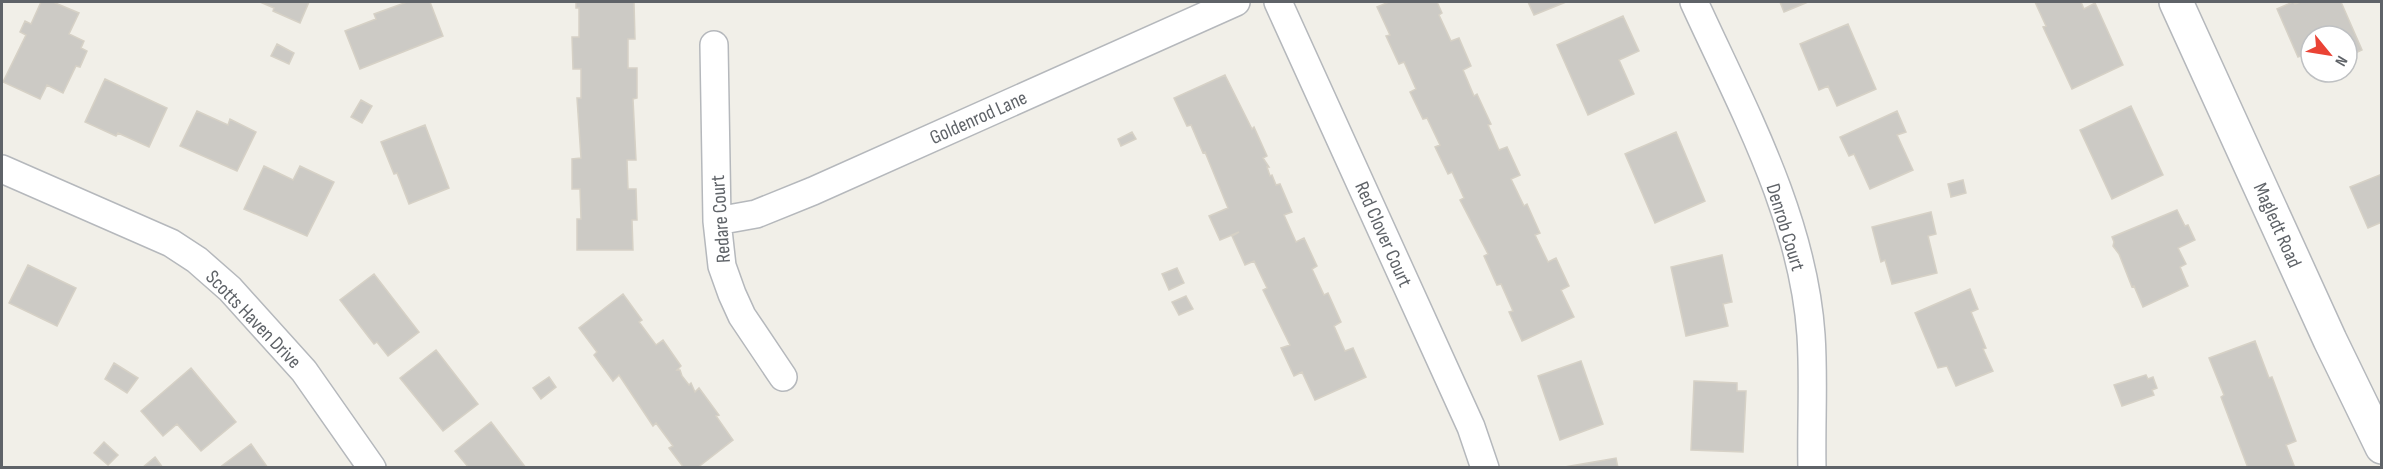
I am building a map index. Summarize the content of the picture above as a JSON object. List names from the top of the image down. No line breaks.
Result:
{"streets":{"street":["Goldenrod Lane","Redare Court","Magledt Road","Denrob Court","Red Clover Court","Scotts Haven Drive"]},"crossings":[["Goldenrod Lane","Redare Court"]],"north":"bottom right"}
